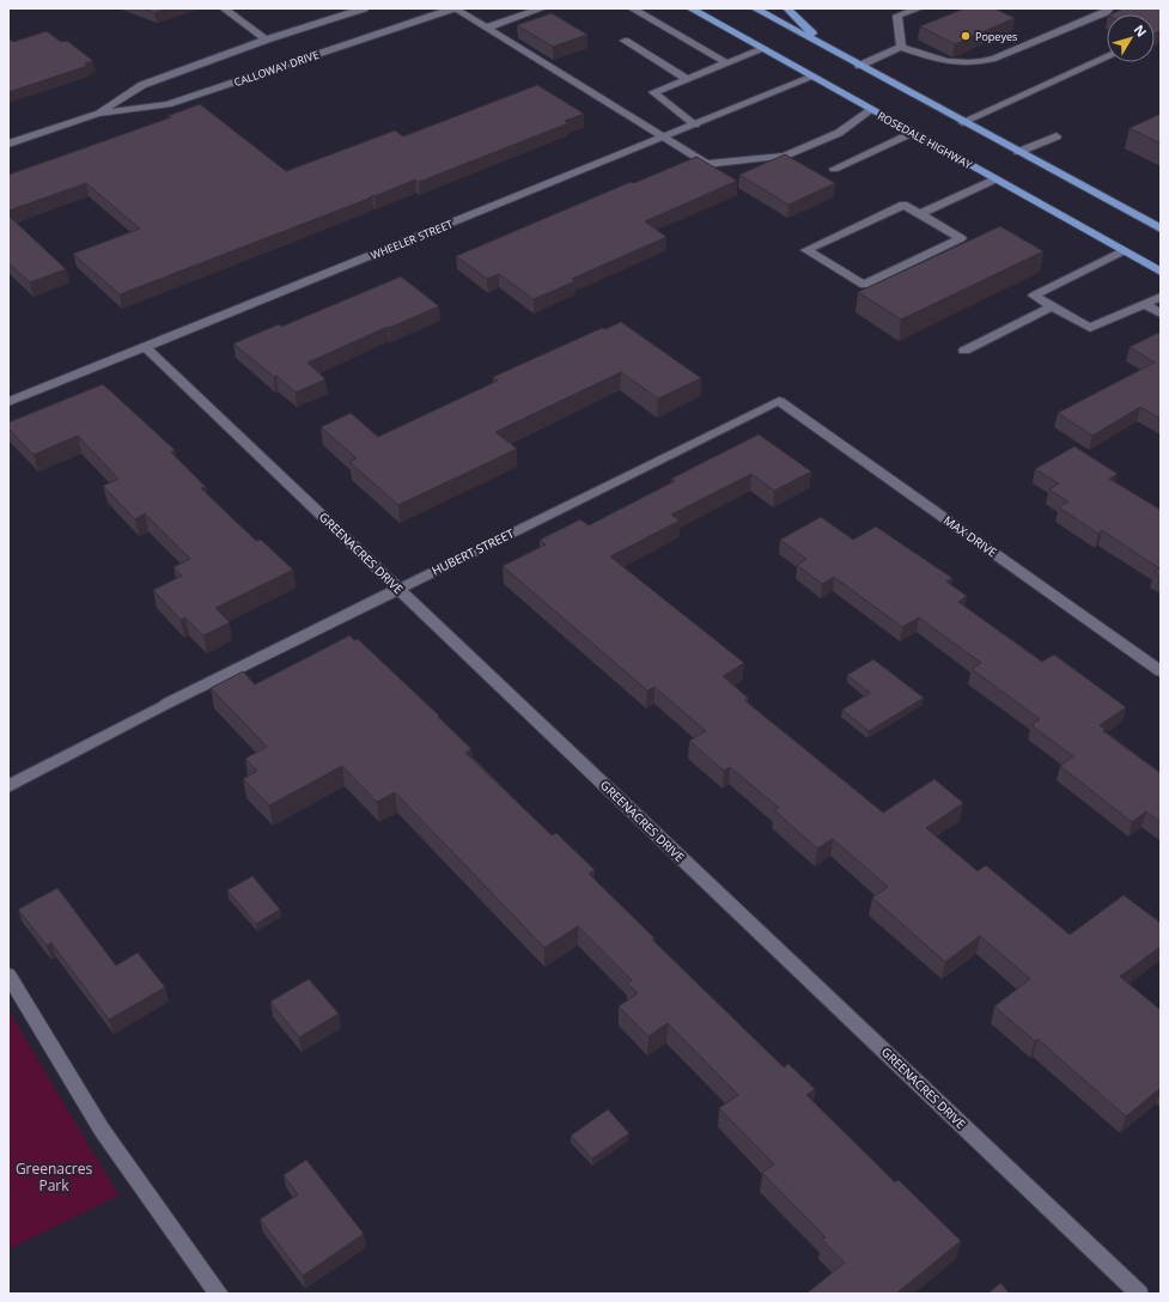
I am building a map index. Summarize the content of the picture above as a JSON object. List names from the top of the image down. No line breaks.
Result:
{"streets":{"main road":["ROSEDALE HIGHWAY"],"street":["CALLOWAY DRIVE","WHEELER STREET","MAX DRIVE","HUBERT STREET","GREENACRES DRIVE"]},"crossings":[["ROSEDALE HIGHWAY","WHEELER STREET"],["WHEELER STREET","GREENACRES DRIVE"],["MAX DRIVE","HUBERT STREET"],["HUBERT STREET","GREENACRES DRIVE"]],"parks":["Greenacres Park"],"places":["Popeyes"],"north":"top right"}
